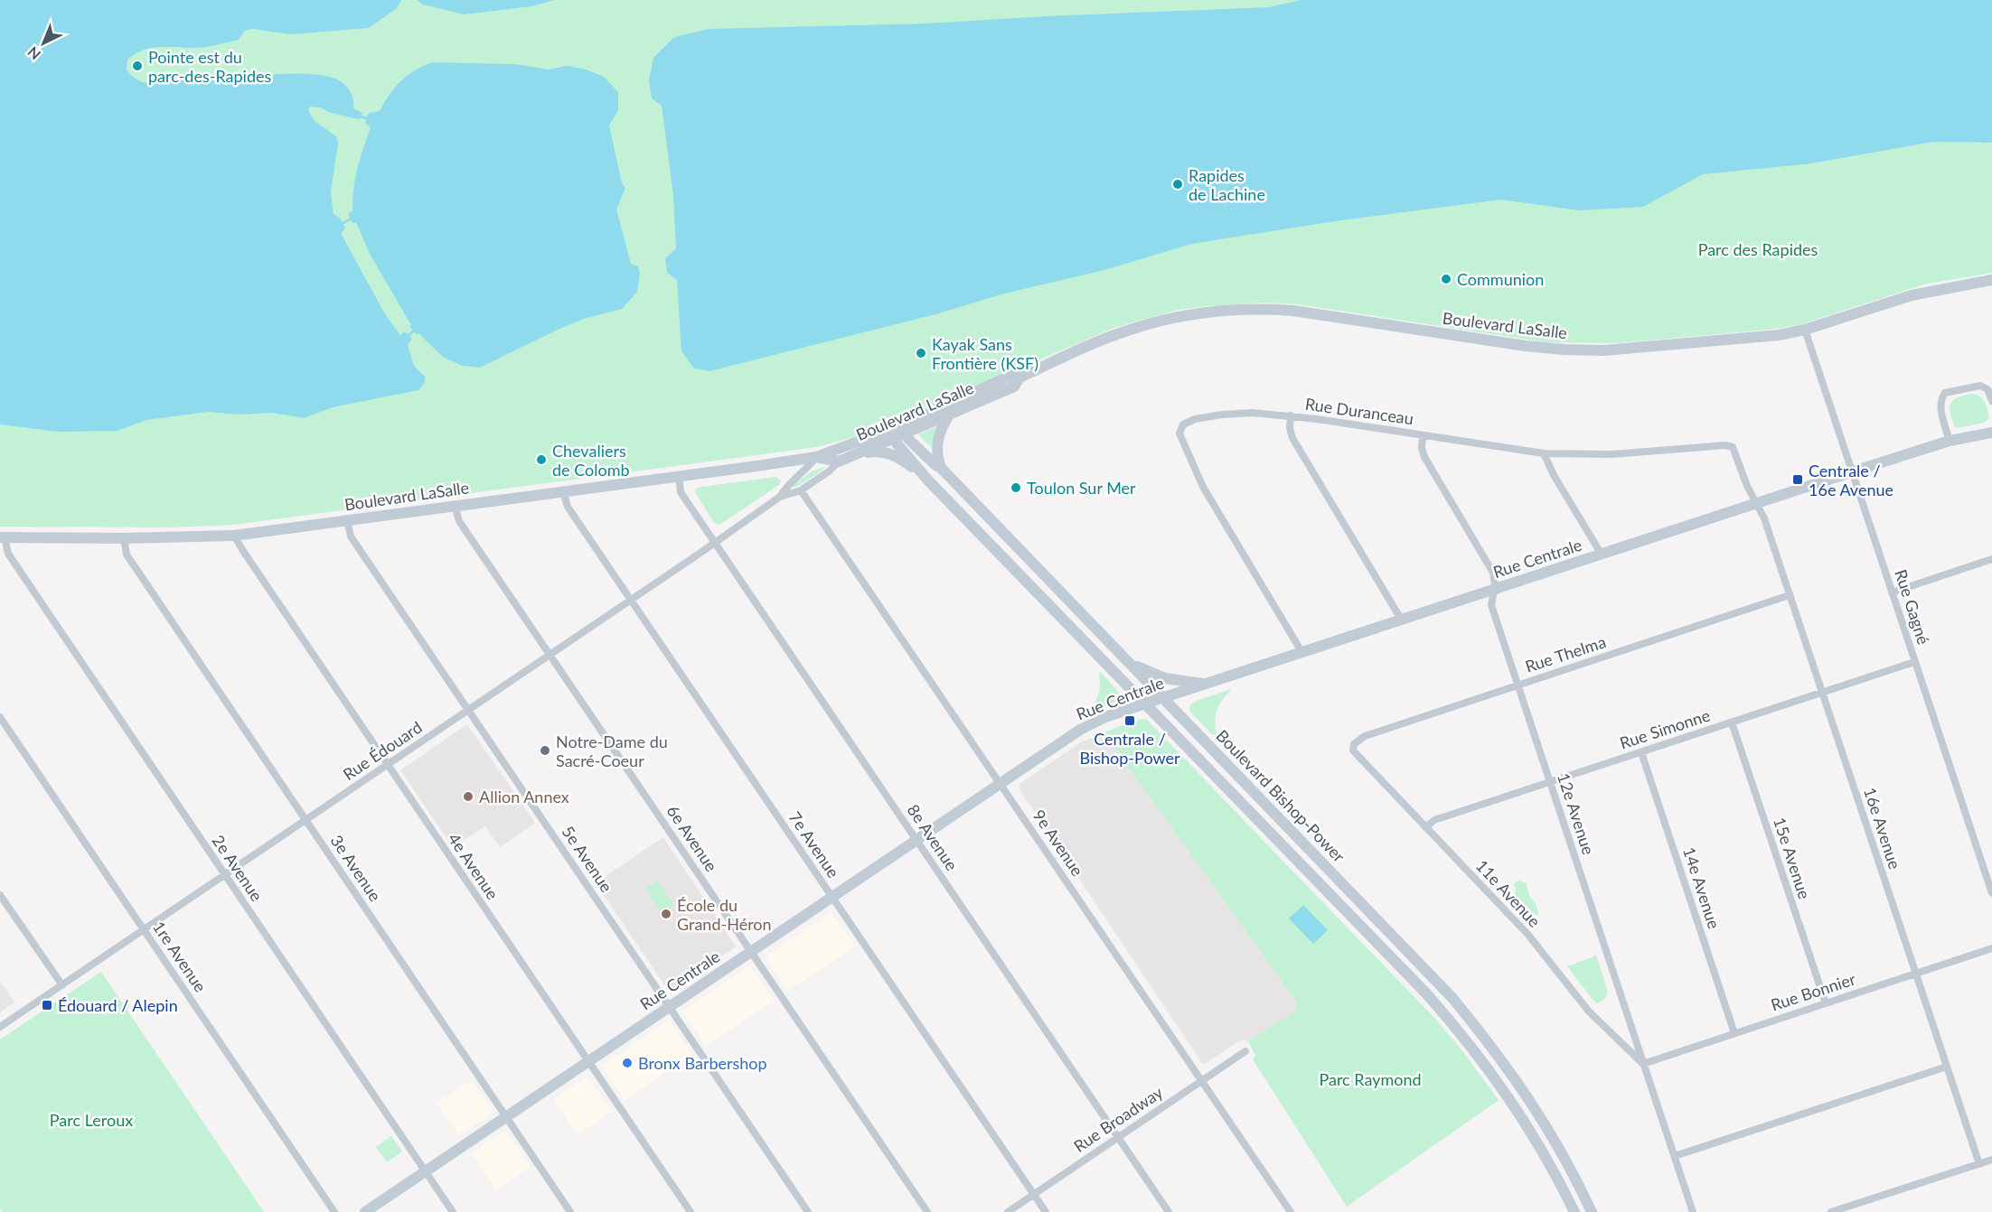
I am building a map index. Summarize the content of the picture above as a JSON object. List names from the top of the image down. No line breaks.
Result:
{"streets":{"street":["Boulevard LaSalle","Rue Duranceau","Rue Centrale","Rue Gagné","Rue Thelma","Rue Simonne","Rue Édouard","Boulevard Bishop-Power","12e Avenue","16e Avenue","8e Avenue","6e Avenue","9e Avenue","7e Avenue","15e Avenue","5e Avenue","4e Avenue","2e Avenue","3e Avenue","14e Avenue","11e Avenue","1re Avenue","Rue Bonnier","Rue Broadway"]},"crossings":[["Boulevard LaSalle","Rue Gagné"],["Boulevard LaSalle","Rue Édouard"],["Boulevard LaSalle","Boulevard Bishop-Power"],["Boulevard LaSalle","8e Avenue"],["Boulevard LaSalle","6e Avenue"],["Boulevard LaSalle","7e Avenue"],["Boulevard LaSalle","5e Avenue"],["Boulevard LaSalle","4e Avenue"],["Boulevard LaSalle","2e Avenue"],["Boulevard LaSalle","3e Avenue"],["Rue Duranceau","Rue Centrale"],["Rue Duranceau","12e Avenue"],["Rue Duranceau","16e Avenue"],["Rue Centrale","Rue Gagné"],["Rue Centrale","Boulevard Bishop-Power"],["Rue Centrale","12e Avenue"],["Rue Centrale","16e Avenue"],["Rue Centrale","8e Avenue"],["Rue Centrale","6e Avenue"],["Rue Centrale","9e Avenue"],["Rue Centrale","7e Avenue"],["Rue Centrale","5e Avenue"],["Rue Centrale","4e Avenue"],["Rue Centrale","2e Avenue"],["Rue Centrale","3e Avenue"],["Rue Gagné","Rue Simonne"],["Rue Thelma","12e Avenue"],["Rue Thelma","16e Avenue"],["Rue Thelma","11e Avenue"],["Rue Simonne","12e Avenue"],["Rue Simonne","16e Avenue"],["Rue Simonne","15e Avenue"],["Rue Simonne","14e Avenue"],["Rue Simonne","11e Avenue"],["Rue Édouard","8e Avenue"],["Rue Édouard","6e Avenue"],["Rue Édouard","9e Avenue"],["Rue Édouard","7e Avenue"],["Rue Édouard","5e Avenue"],["Rue Édouard","4e Avenue"],["Rue Édouard","2e Avenue"],["Rue Édouard","3e Avenue"],["Rue Édouard","1re Avenue"],["12e Avenue","11e Avenue"],["12e Avenue","Rue Bonnier"],["16e Avenue","Rue Bonnier"],["8e Avenue","Rue Broadway"],["9e Avenue","Rue Broadway"],["7e Avenue","Rue Broadway"],["15e Avenue","Rue Bonnier"],["14e Avenue","Rue Bonnier"],["11e Avenue","Rue Bonnier"]],"parks":["Parc des Rapides","Parc Raymond","Parc Leroux"],"places":{"other":["Pointe est du parc-des-Rapides","Rapides de Lachine","Communion","Kayak Sans Frontière (KSF)","Chevaliers de Colomb","Toulon Sur Mer","Notre-Dame du Sacré-Coeur","Allion Annex","École du Grand-Héron","Bronx Barbershop"],"transit":["Centrale / 16e Avenue","Centrale / Bishop-Power","Édouard / Alepin"]},"north":"bottom left"}
